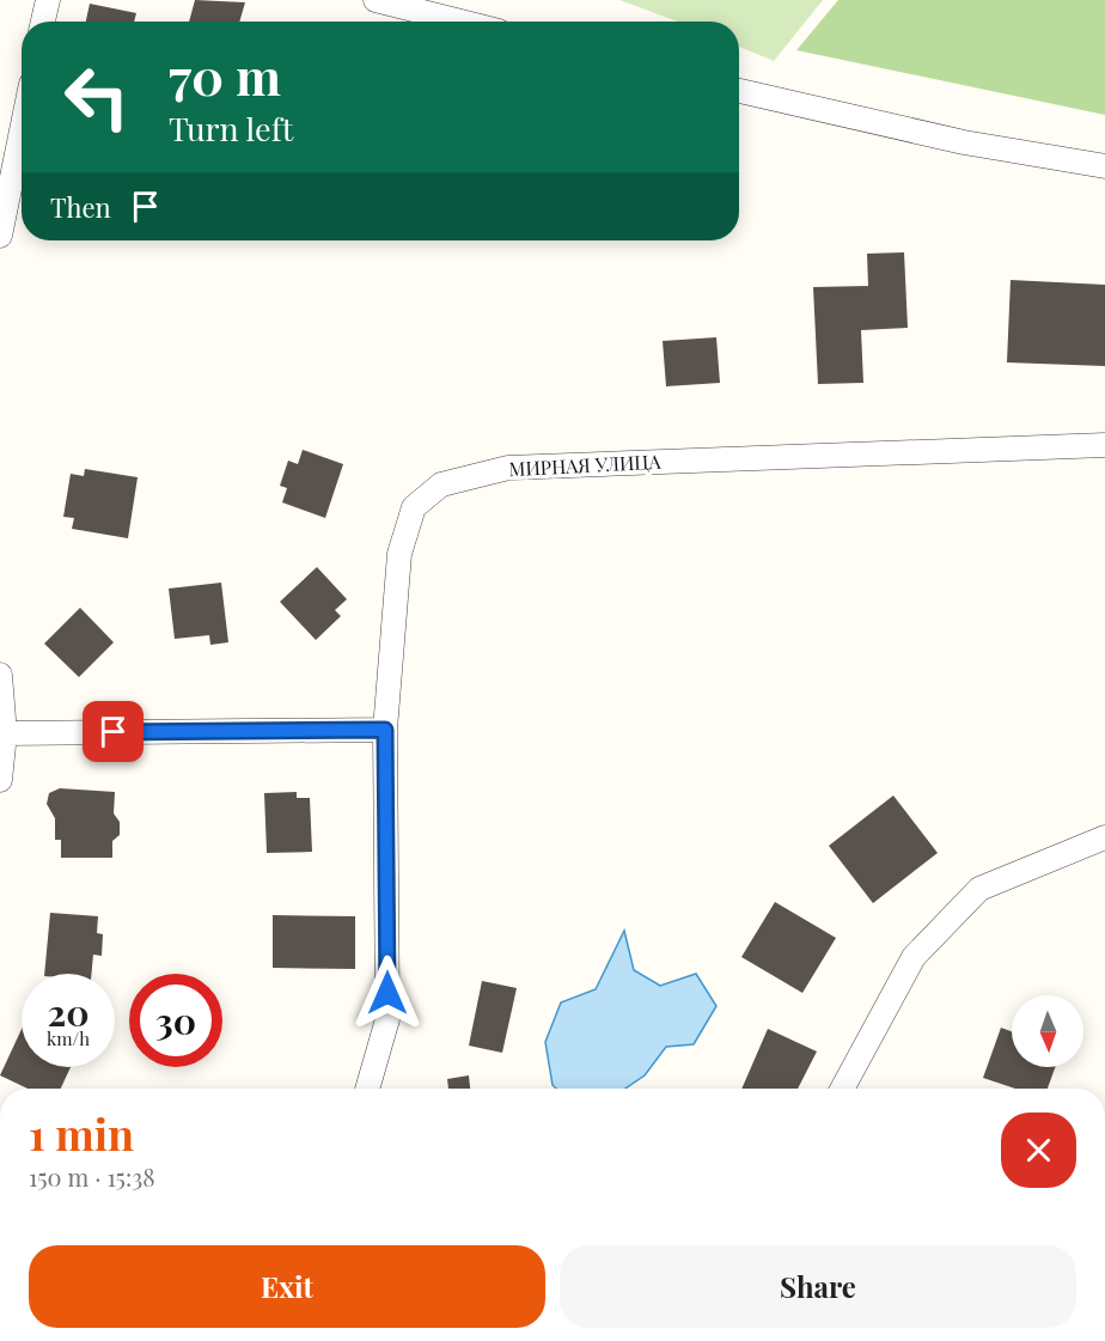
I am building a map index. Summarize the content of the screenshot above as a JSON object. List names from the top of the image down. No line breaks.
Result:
{"streets":{"street":["МИРНАЯ УЛИЦА"]},"north":"bottom","page":{"turn":["70 m","Turn left"],"then":"Then","speed":"20 km/h","limit":"30","heading":["1 min","150 m · 15:38"],"buttons":["Exit","Share"]}}
